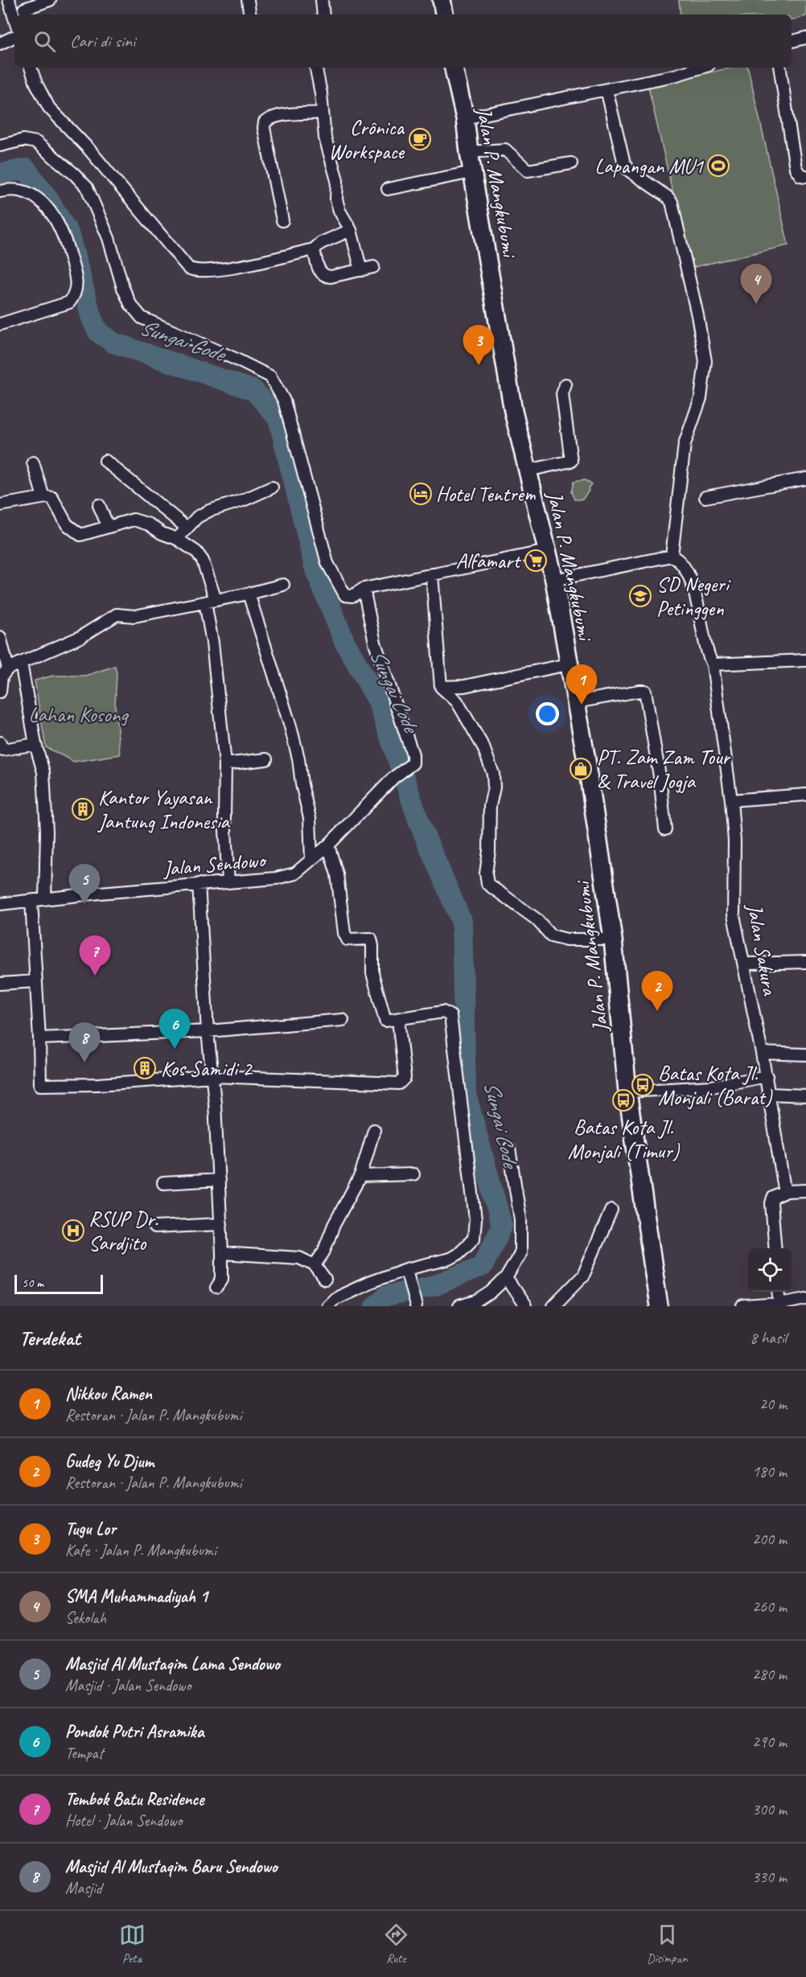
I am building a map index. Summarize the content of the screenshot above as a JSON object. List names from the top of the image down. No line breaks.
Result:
{"streets":{"main road":["Jalan P. Mangkubumi"],"street":["Jalan Sendowo","Jalan Sakura"]},"water":["Sungai Code"],"parks":["Lahan Kosong"],"places":{"cafe":["Crônica Workspace"],"sports":["Lapangan MU1"],"hotel":["Hotel Tentrem"],"supermarket":["Alfamart"],"school or university":["SD Negeri Petinggen"],"shop":["PT. Zam Zam Tour & Travel Jogja"],"building":["Kantor Yayasan Jantung Indonesia","Kos Samidi 2"],"bus stop":["Batas Kota Jl. Monjali (Barat)","Batas Kota Jl. Monjali (Timur)"],"hospital":["RSUP Dr. Sardjito"]},"scale_bar":"50 m","page":{"search":"Cari di sini","pins":["4","3","1","5","7","2","6","8"],"scale":"50 m","heading":["Terdekat","8 hasil"],"list":[{"mark":"1","name":"Nikkou Ramen","note":"Restoran · Jalan P. Mangkubumi","value":"20 m"},{"mark":"2","name":"Gudeg Yu Djum","note":"Restoran · Jalan P. Mangkubumi","value":"180 m"},{"mark":"3","name":"Tugu Lor","note":"Kafe · Jalan P. Mangkubumi","value":"200 m"},{"mark":"4","name":"SMA Muhammadiyah 1","note":"Sekolah","value":"260 m"},{"mark":"5","name":"Masjid Al Mustaqim Lama Sendowo","note":"Masjid · Jalan Sendowo","value":"280 m"},{"mark":"6","name":"Pondok Putri Asramika","note":"Tempat","value":"290 m"},{"mark":"7","name":"Tembok Batu Residence","note":"Hotel · Jalan Sendowo","value":"300 m"},{"mark":"8","name":"Masjid Al Mustaqim Baru Sendowo","note":"Masjid","value":"330 m"}],"nav":["Peta","Rute","Disimpan"]}}
